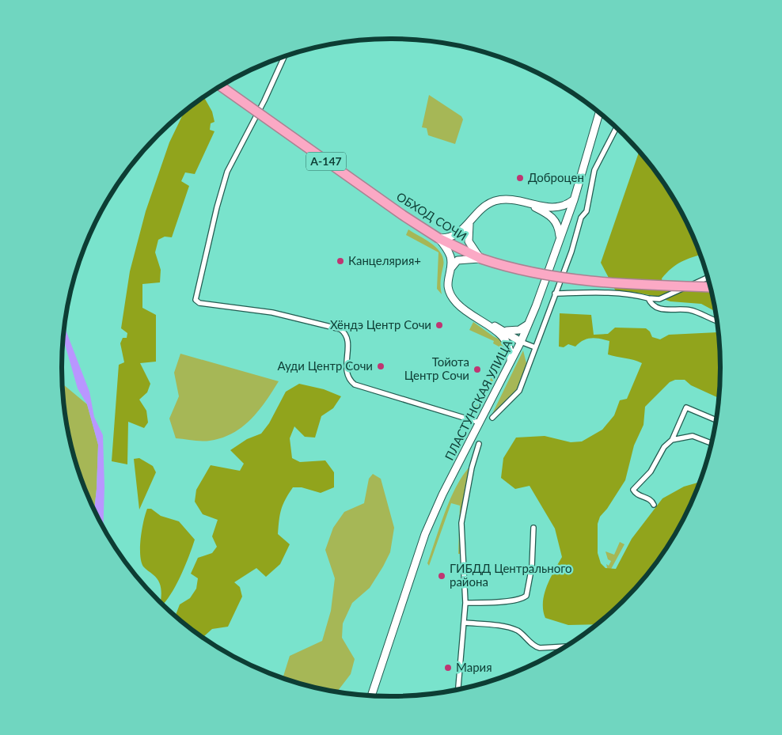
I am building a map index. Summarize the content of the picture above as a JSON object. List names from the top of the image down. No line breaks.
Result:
{"streets":{"highway":["А-147","ОБХОД СОЧИ"],"main road":["ПЛАСТУНСКАЯ УЛИЦА"]},"crossings":[["А-147","ОБХОД СОЧИ"],["А-147","ПЛАСТУНСКАЯ УЛИЦА"]],"places":["Доброцен","Канцелярия+","Хёндэ Центр Сочи","Ауди Центр Сочи","Тойота Центр Сочи","ГИБДД Центрального района","Мария"]}
